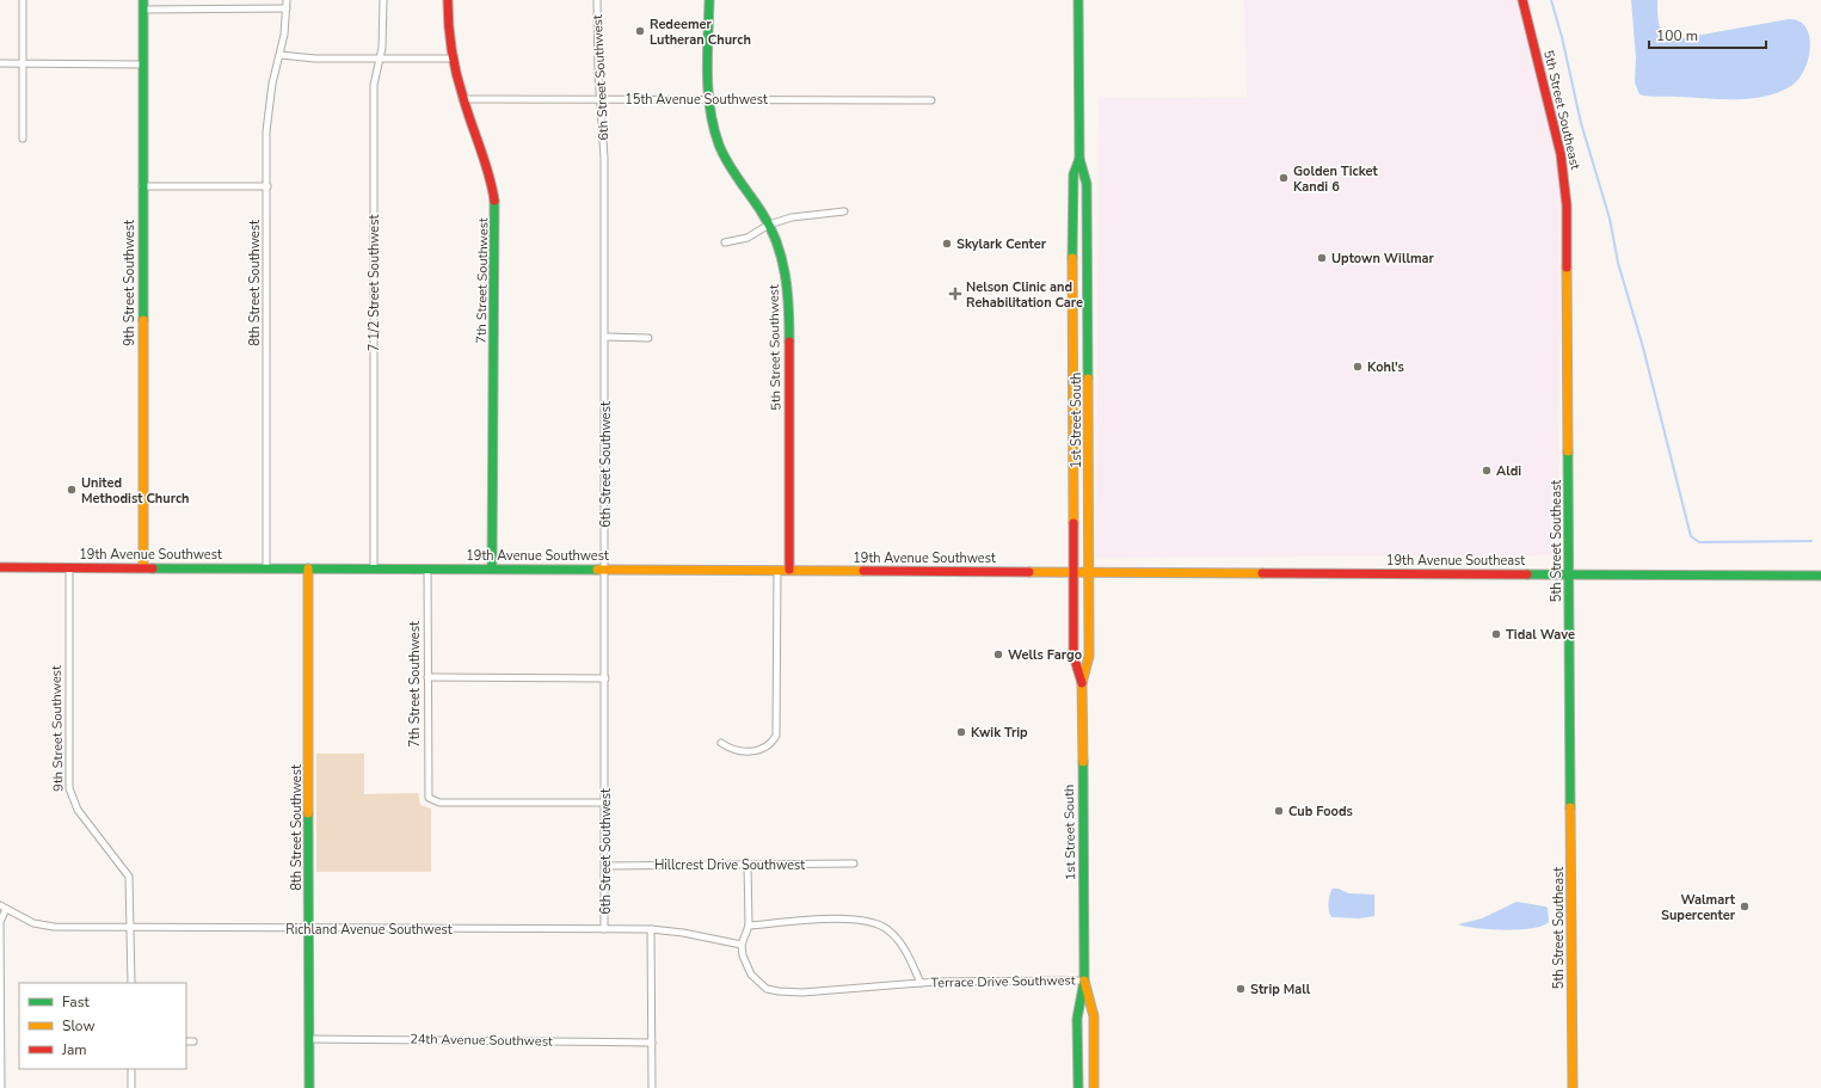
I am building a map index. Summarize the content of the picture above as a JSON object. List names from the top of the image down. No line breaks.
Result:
{"streets":{"main road":["5th Street Southeast","7th Street Southwest","9th Street Southwest","8th Street Southwest","5th Street Southwest","1st Street South","19th Avenue Southwest","19th Avenue Southeast"],"street":["6th Street Southwest","15th Avenue Southwest","7 1/2 Street Southwest","Hillcrest Drive Southwest","Richland Avenue Southwest","Terrace Drive Southwest","24th Avenue Southwest"]},"crossings":[["6th Street Southwest","15th Avenue Southwest"],["6th Street Southwest","7th Street Southwest"],["6th Street Southwest","19th Avenue Southwest"],["6th Street Southwest","Hillcrest Drive Southwest"],["6th Street Southwest","Richland Avenue Southwest"],["15th Avenue Southwest","7th Street Southwest"],["15th Avenue Southwest","5th Street Southwest"],["5th Street Southeast","19th Avenue Southeast"],["7th Street Southwest","19th Avenue Southwest"],["9th Street Southwest","19th Avenue Southwest"],["9th Street Southwest","Richland Avenue Southwest"],["8th Street Southwest","19th Avenue Southwest"],["8th Street Southwest","Richland Avenue Southwest"],["8th Street Southwest","24th Avenue Southwest"],["7 1/2 Street Southwest","19th Avenue Southwest"],["5th Street Southwest","19th Avenue Southwest"],["1st Street South","19th Avenue Southwest"],["1st Street South","19th Avenue Southeast"],["1st Street South","Terrace Drive Southwest"],["19th Avenue Southwest","19th Avenue Southeast"],["Richland Avenue Southwest","Terrace Drive Southwest"]],"places":{"other":["Redeemer Lutheran Church","Golden Ticket Kandi 6","Skylark Center","Uptown Willmar","Kohl's","Aldi","United Methodist Church","Tidal Wave","Wells Fargo","Kwik Trip","Cub Foods","Walmart Supercenter","Strip Mall"],"health":["Nelson Clinic and Rehabilitation Care"]},"legend":["Fast","Slow","Jam"],"scale_bar":"100 m"}
